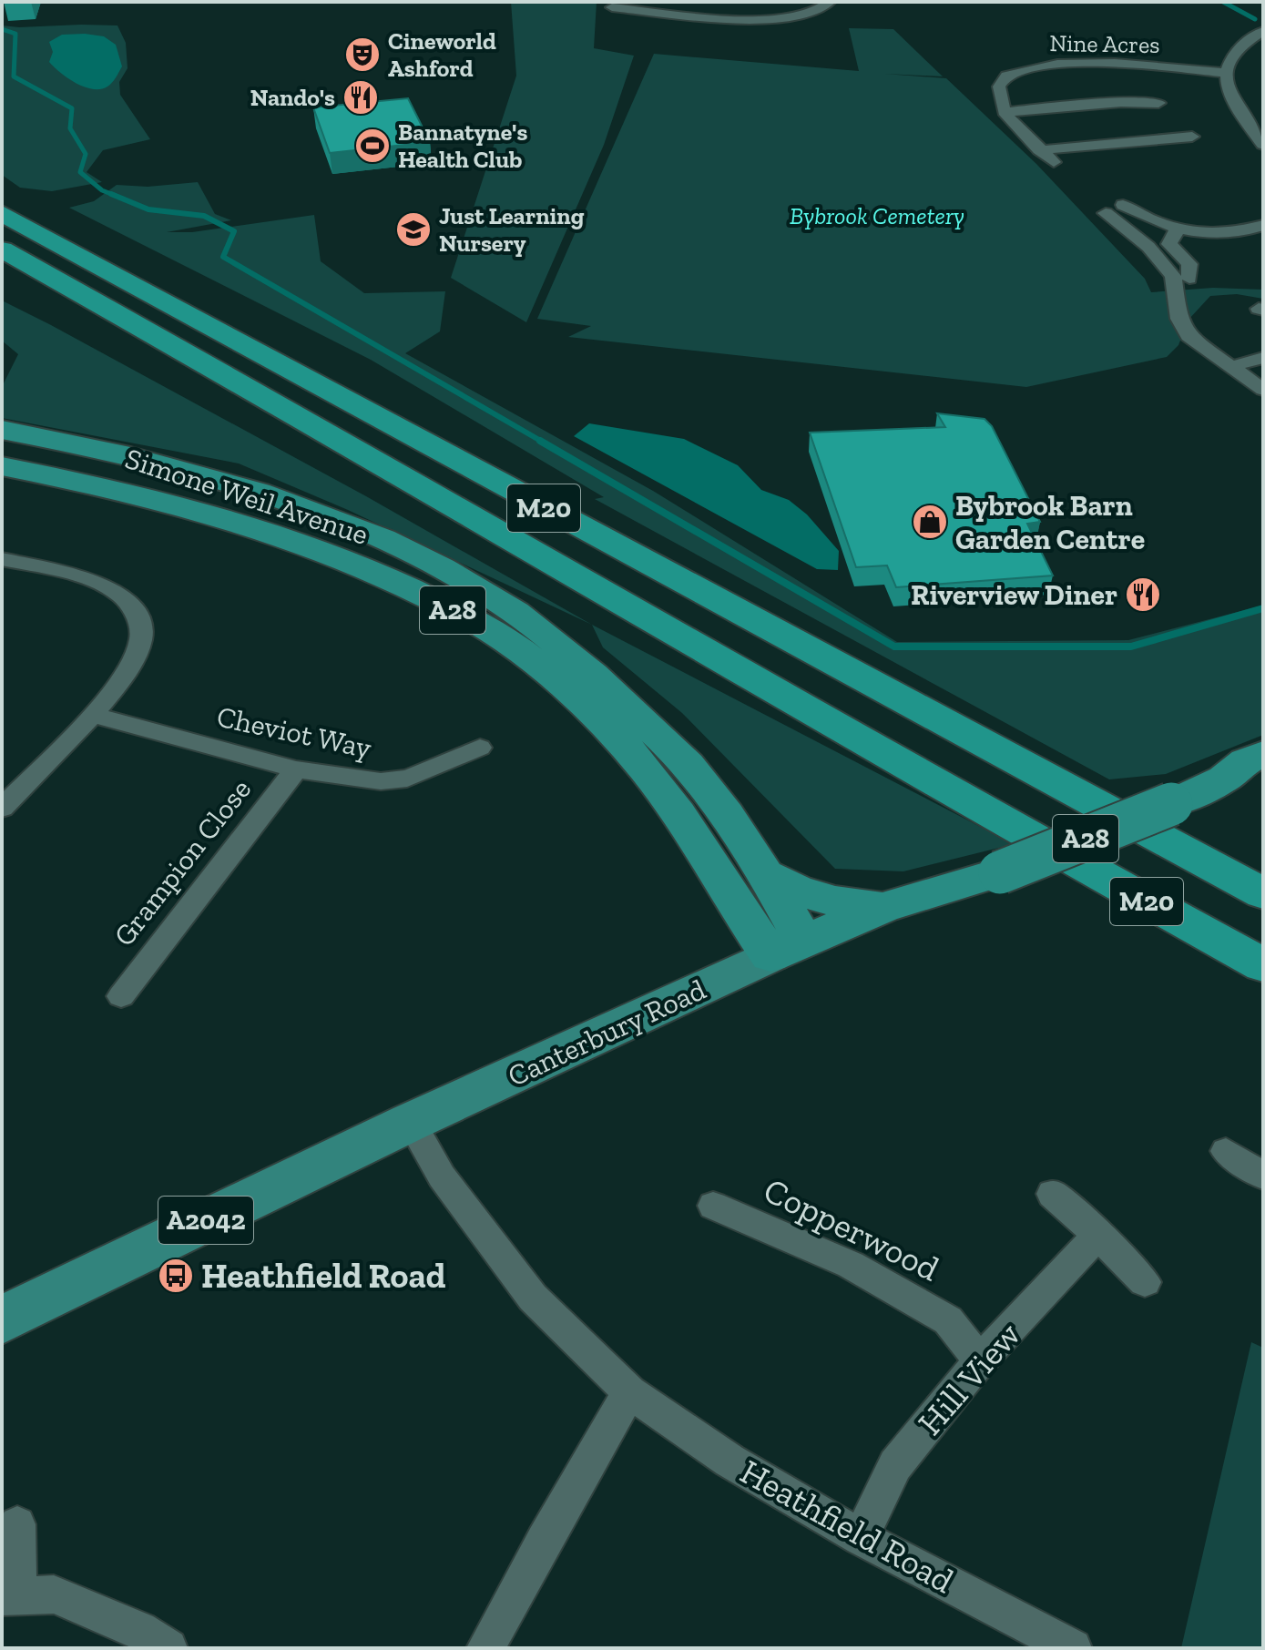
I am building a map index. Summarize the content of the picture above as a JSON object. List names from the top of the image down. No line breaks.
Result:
{"streets":{"highway":["Simone Weil Avenue","M20","A28","Canterbury Road"],"main road":["A2042"],"street":["Nine Acres","Cheviot Way","Grampion Close","Copperwood","Hill View","Heathfield Road"]},"crossings":[["Simone Weil Avenue","Canterbury Road"],["Cheviot Way","Grampion Close"],["Canterbury Road","Heathfield Road"],["Copperwood","Hill View"],["Hill View","Heathfield Road"]],"parks":["Bybrook Cemetery"],"places":{"theatre":["Cineworld Ashford"],"restaurant":["Nando's","Riverview Diner"],"sports":["Bannatyne's Health Club"],"school or university":["Just Learning Nursery"],"shop":["Bybrook Barn Garden Centre"],"bus stop":["Heathfield Road"]}}
